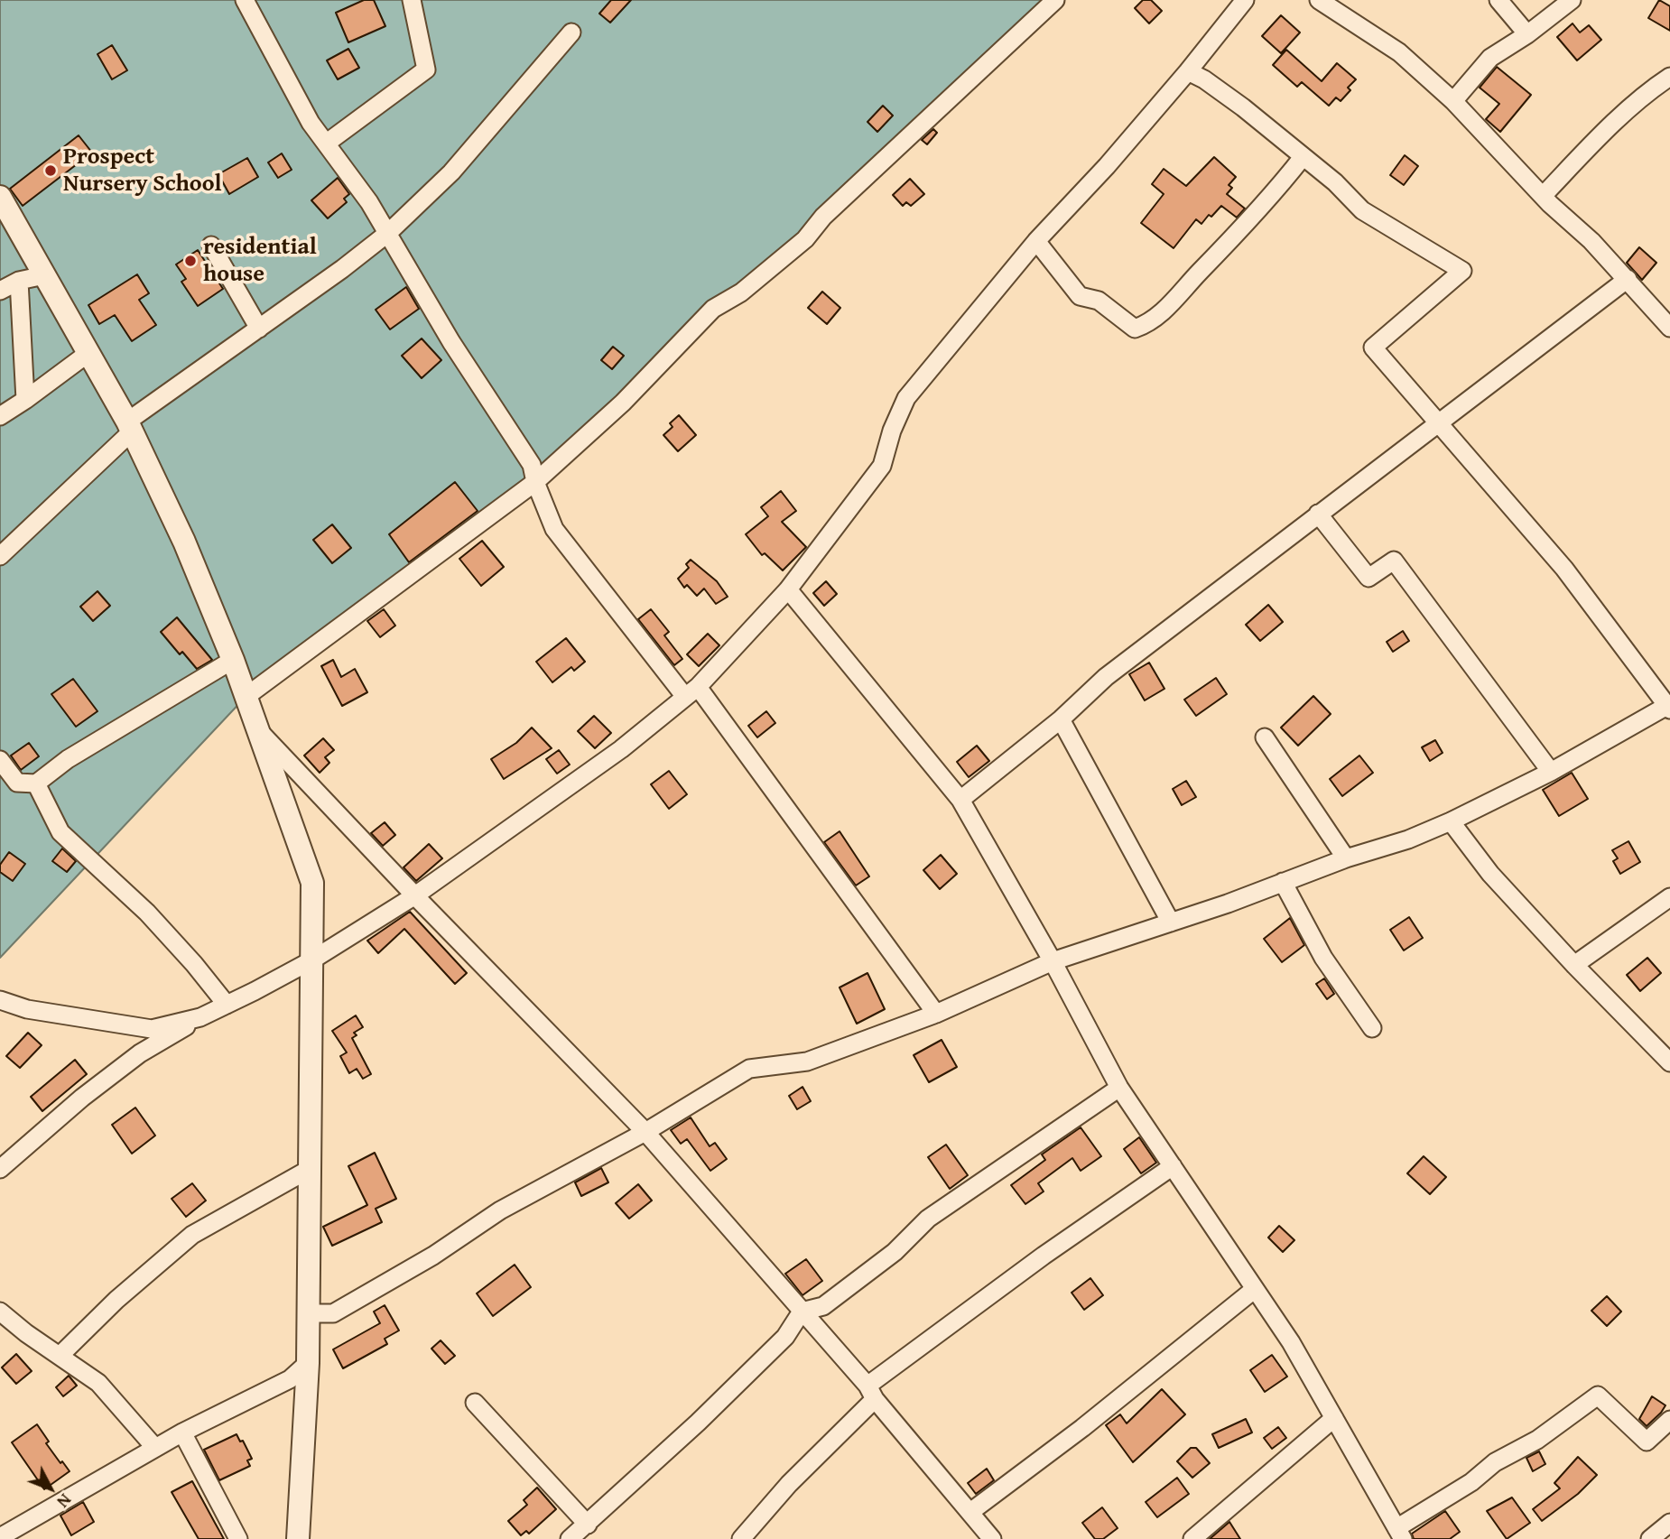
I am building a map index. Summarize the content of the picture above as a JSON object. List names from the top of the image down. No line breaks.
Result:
{"places":["Prospect Nursery School","residential house"],"north":"bottom right"}
